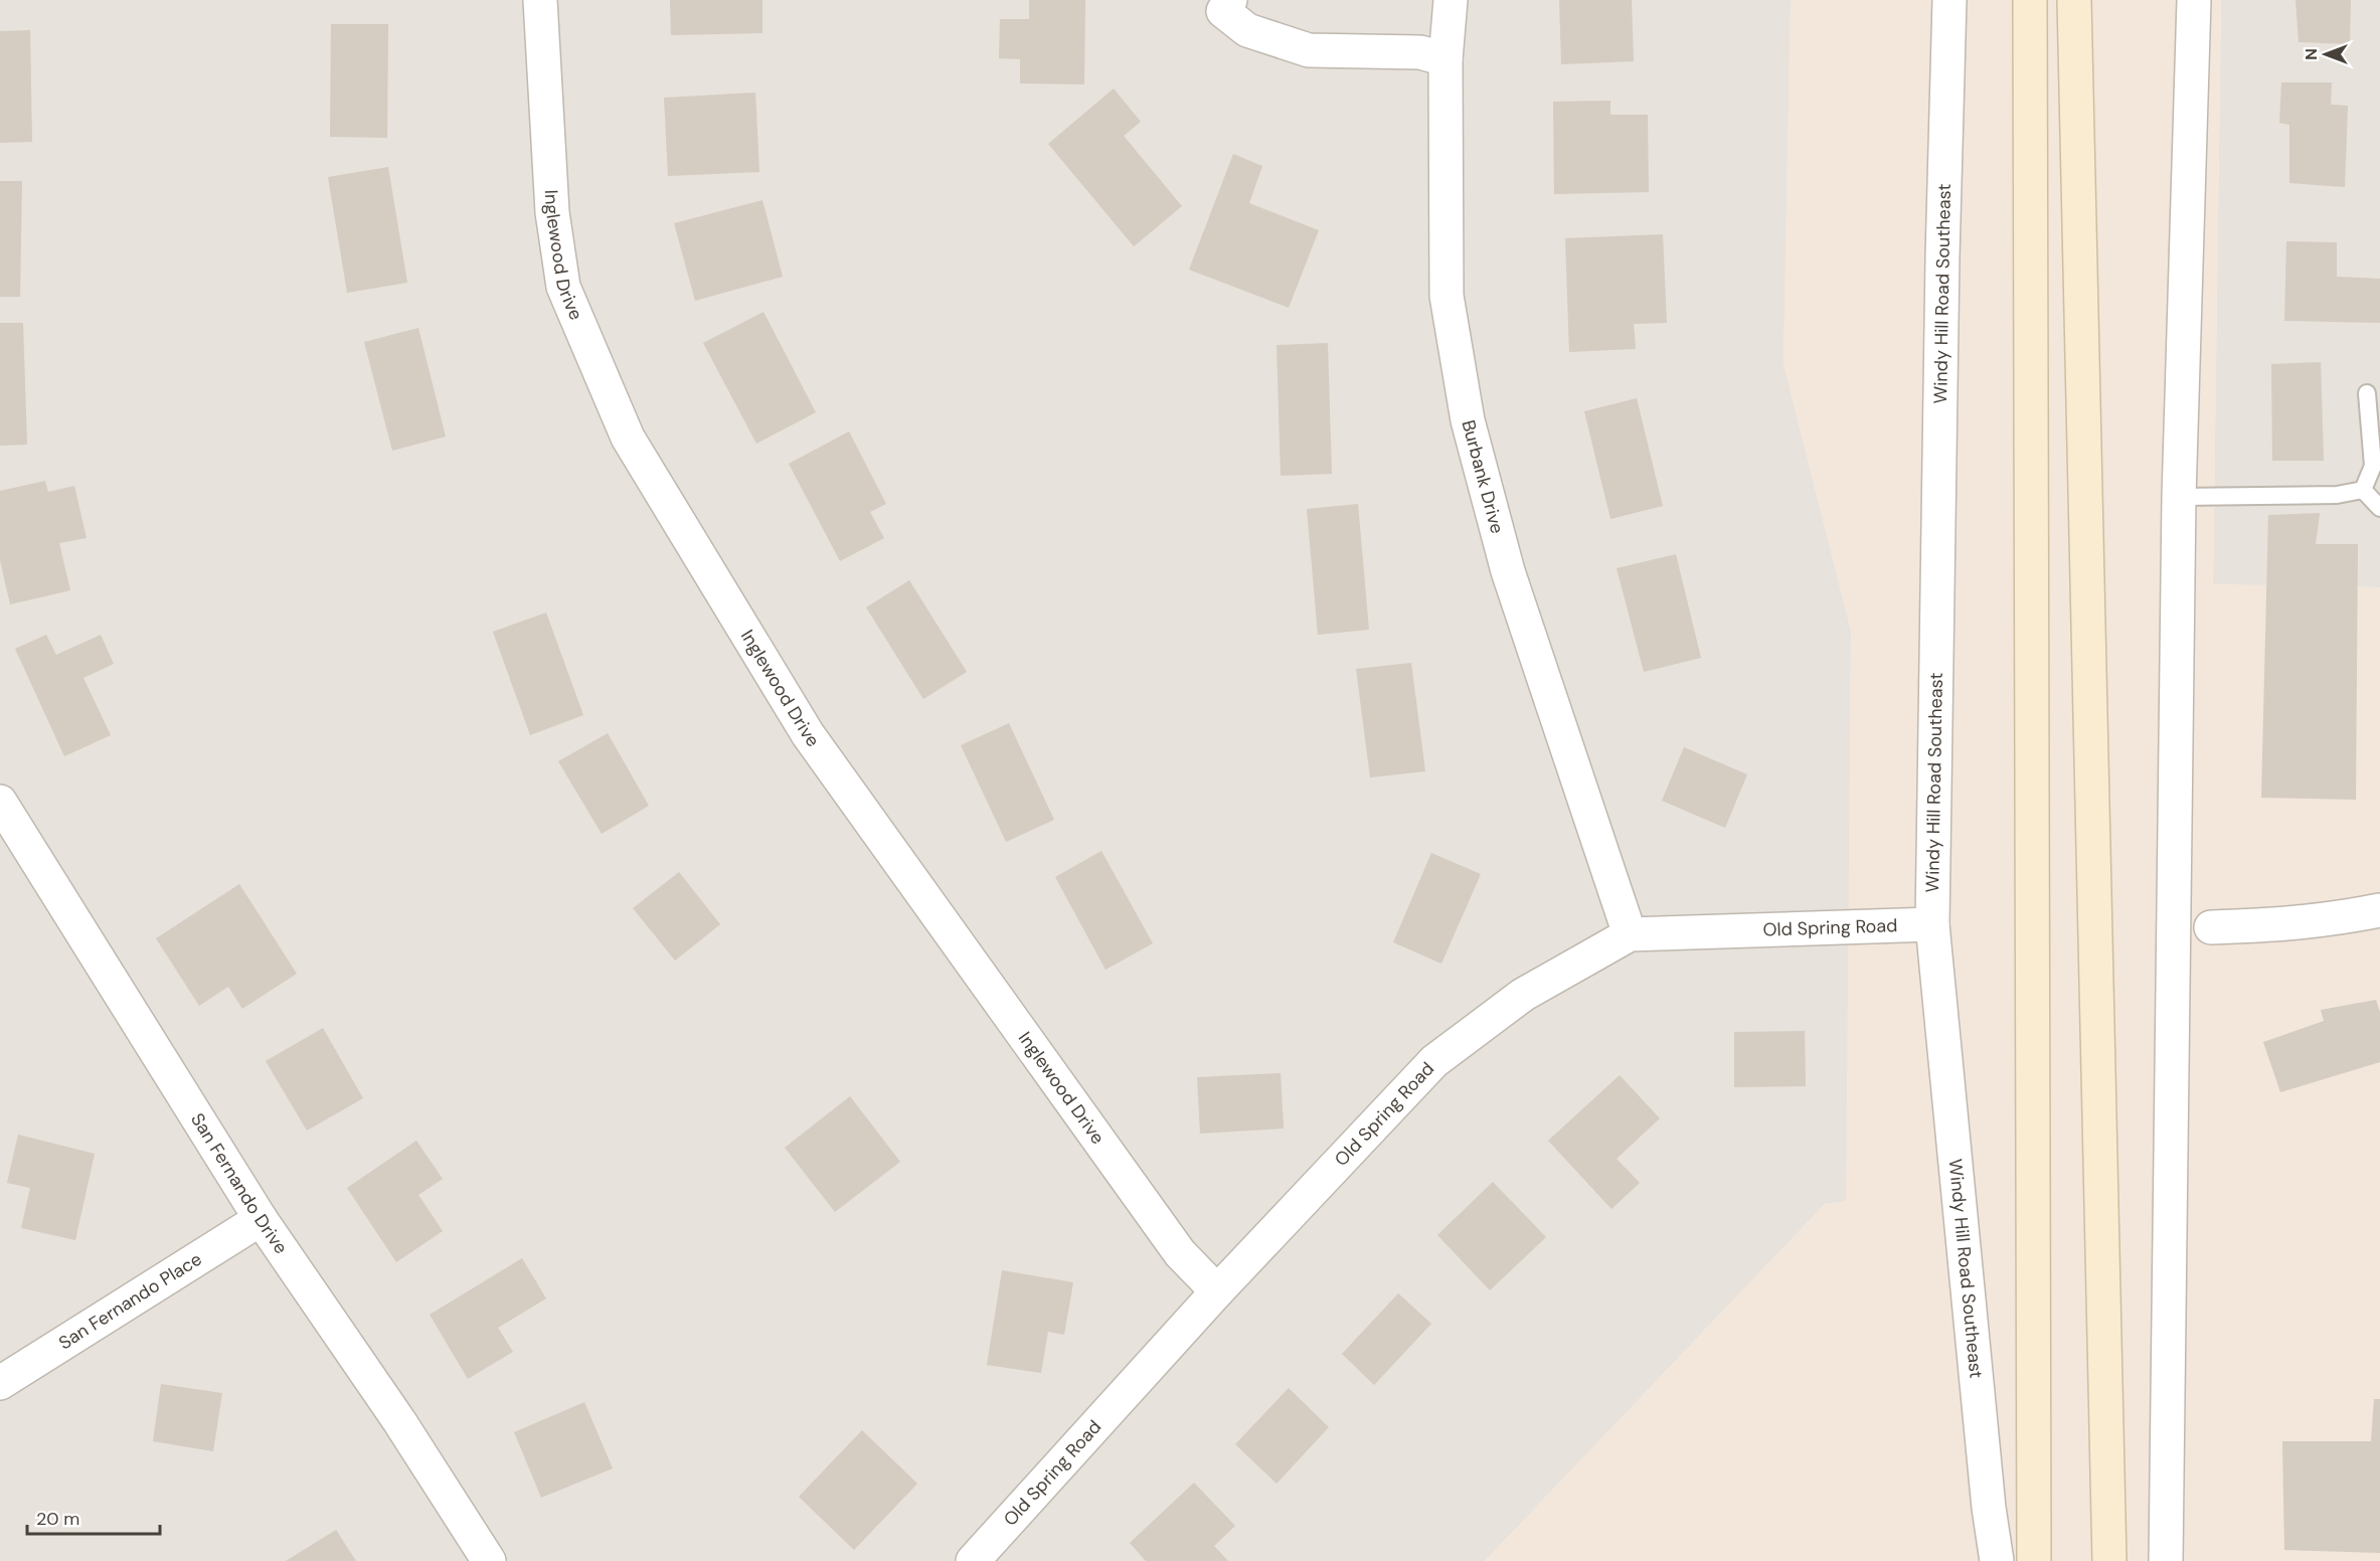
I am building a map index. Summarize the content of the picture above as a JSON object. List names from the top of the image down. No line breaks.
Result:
{"streets":{"street":["Inglewood Drive","Windy Hill Road Southeast","Burbank Drive","Old Spring Road","San Fernando Drive","San Fernando Place"]},"crossings":[["Inglewood Drive","Old Spring Road"],["Windy Hill Road Southeast","Old Spring Road"],["Burbank Drive","Old Spring Road"],["San Fernando Drive","San Fernando Place"]],"scale_bar":"20 m","north":"left"}
